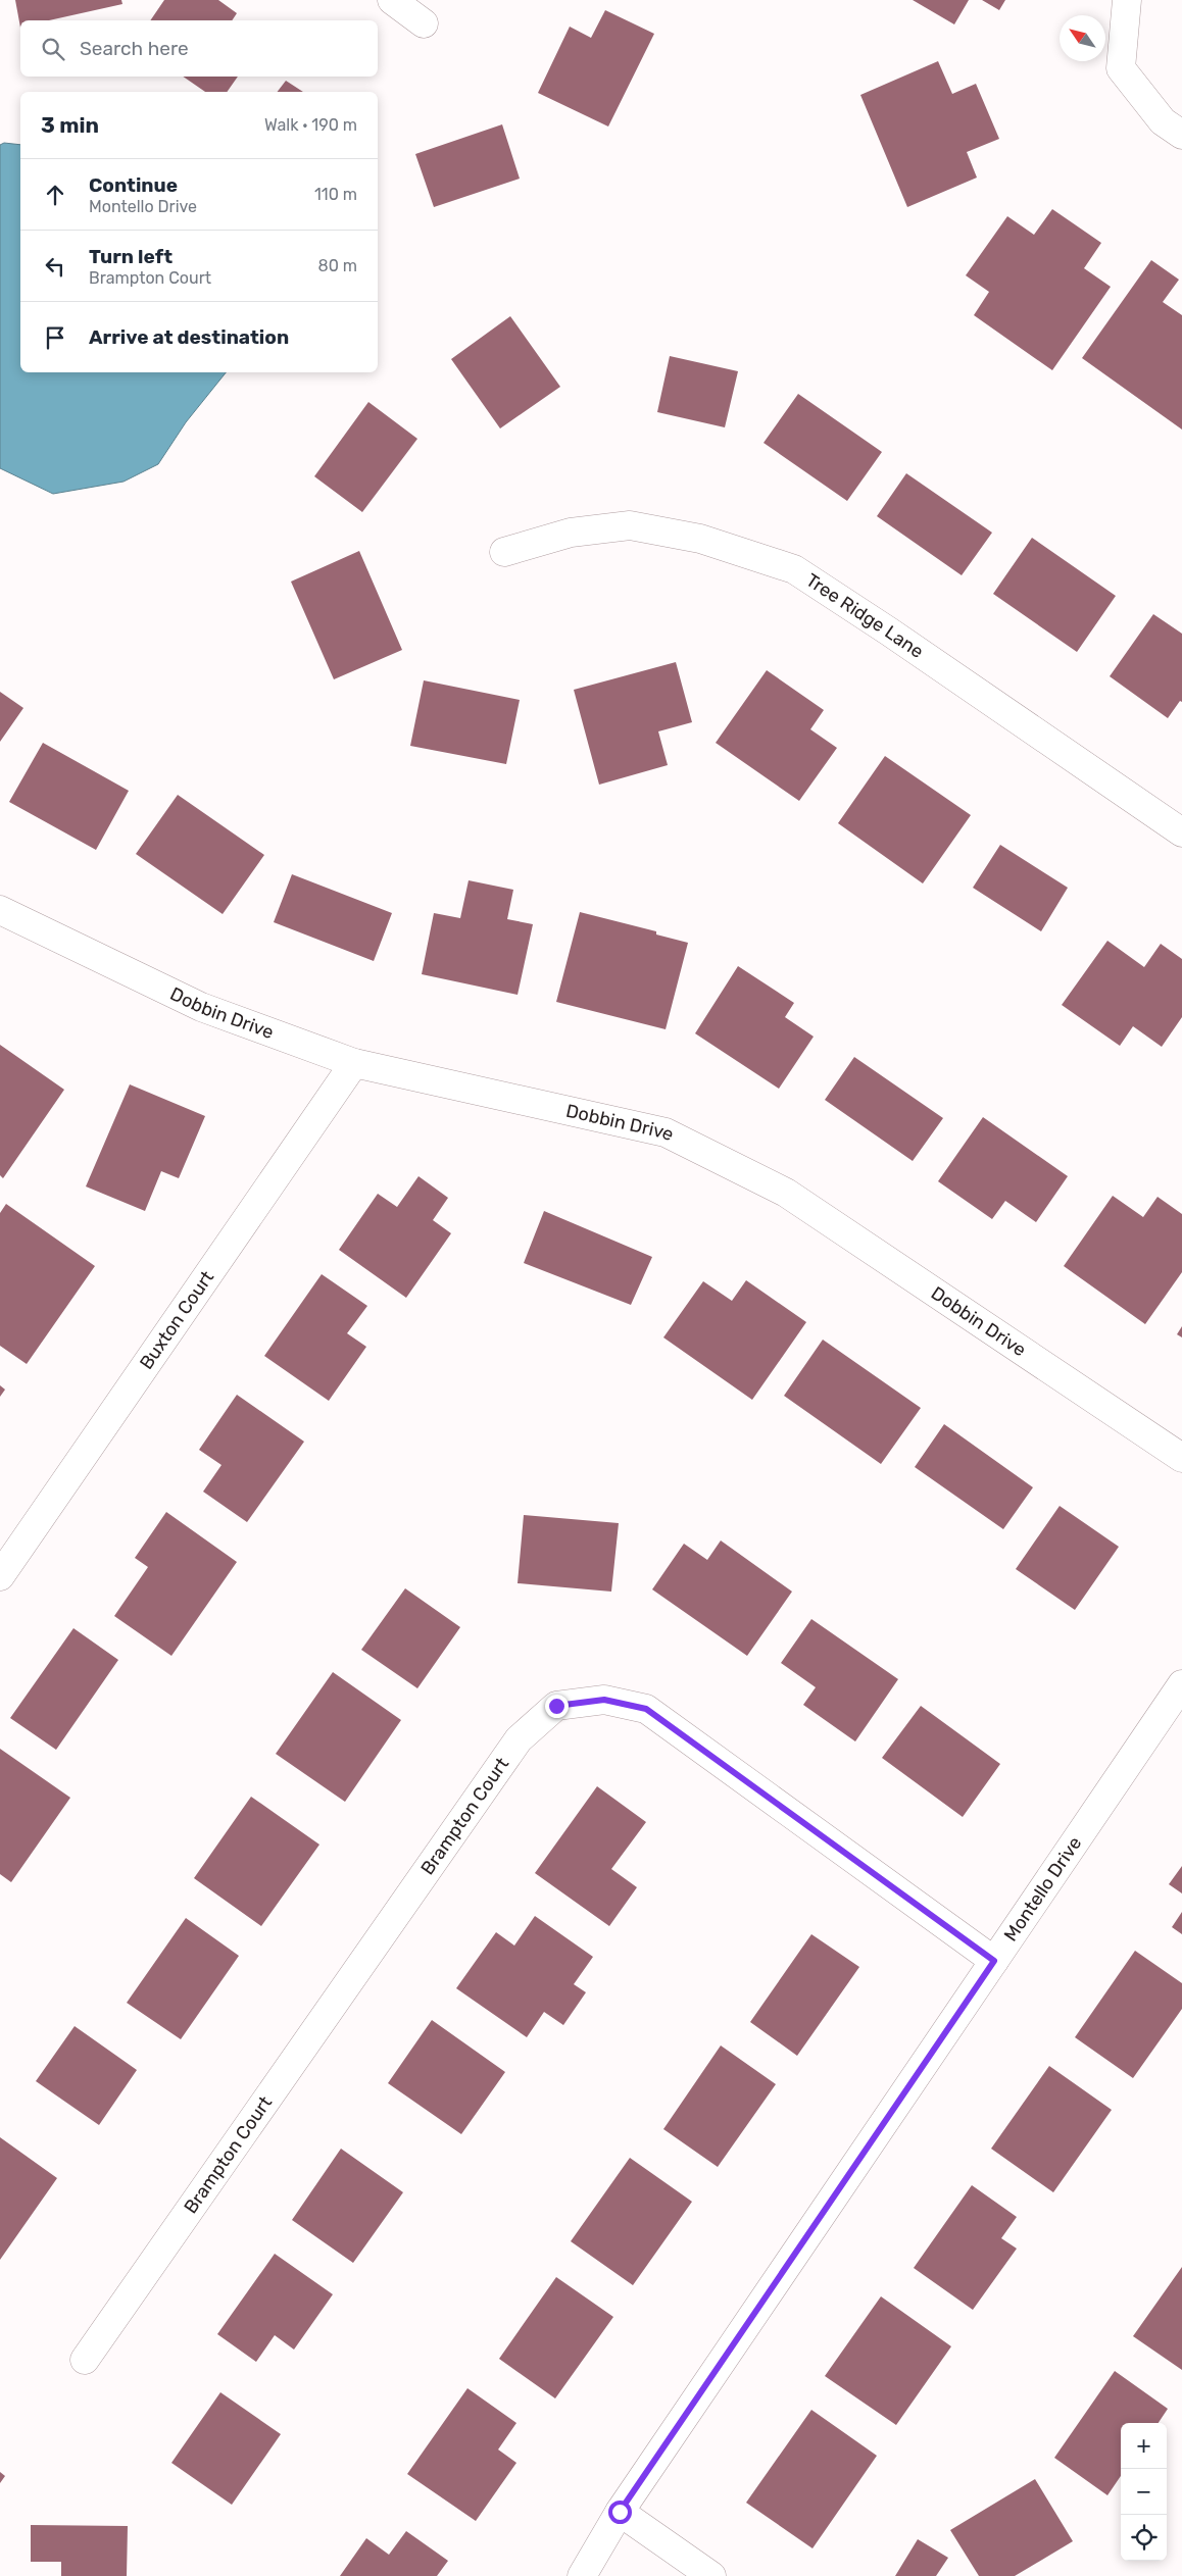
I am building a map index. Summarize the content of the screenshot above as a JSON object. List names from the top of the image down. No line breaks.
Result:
{"streets":{"street":["Tree Ridge Lane","Dobbin Drive","Buxton Court","Brampton Court","Montello Drive"]},"crossings":[["Dobbin Drive","Buxton Court"],["Brampton Court","Montello Drive"]],"north":"top left","page":{"search":"Search here","heading":["3 min","Walk · 190 m"],"list":[["Continue","Montello Drive","110 m"],["Turn left","Brampton Court","80 m"],"Arrive at destination"],"map_buttons":["+","−"]}}
